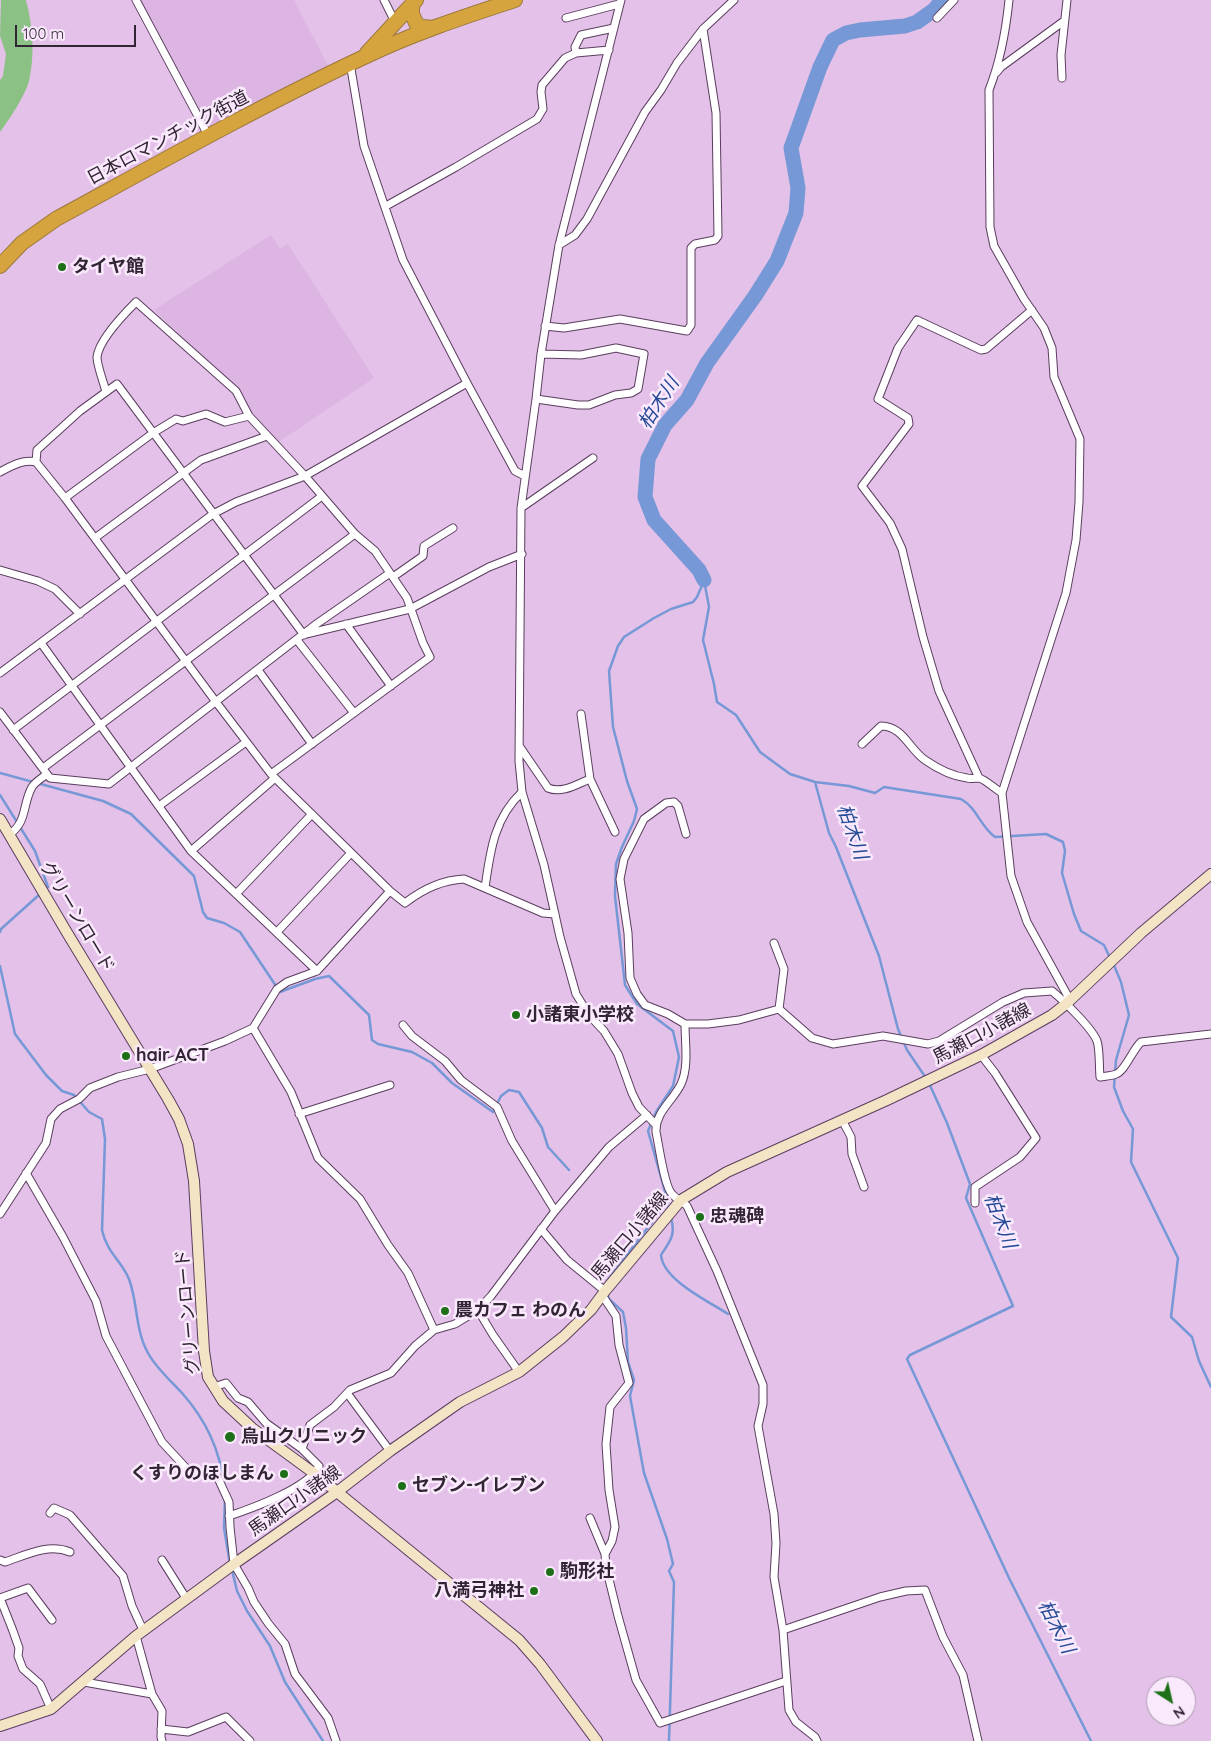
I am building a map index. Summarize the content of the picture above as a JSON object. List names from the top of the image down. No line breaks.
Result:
{"streets":{"highway":["日本ロマンチック街道"],"main road":["グリーンロード","馬瀬口小諸線"]},"crossings":[["グリーンロード","馬瀬口小諸線"]],"water":["柏木川"],"places":["タイヤ館","小諸東小学校","hair ACT","忠魂碑","農カフェ わのん","烏山クリニック","くすりのほしまん","セブン-イレブン","駒形社","八満弓神社"],"scale_bar":"100 m","north":"bottom right"}
